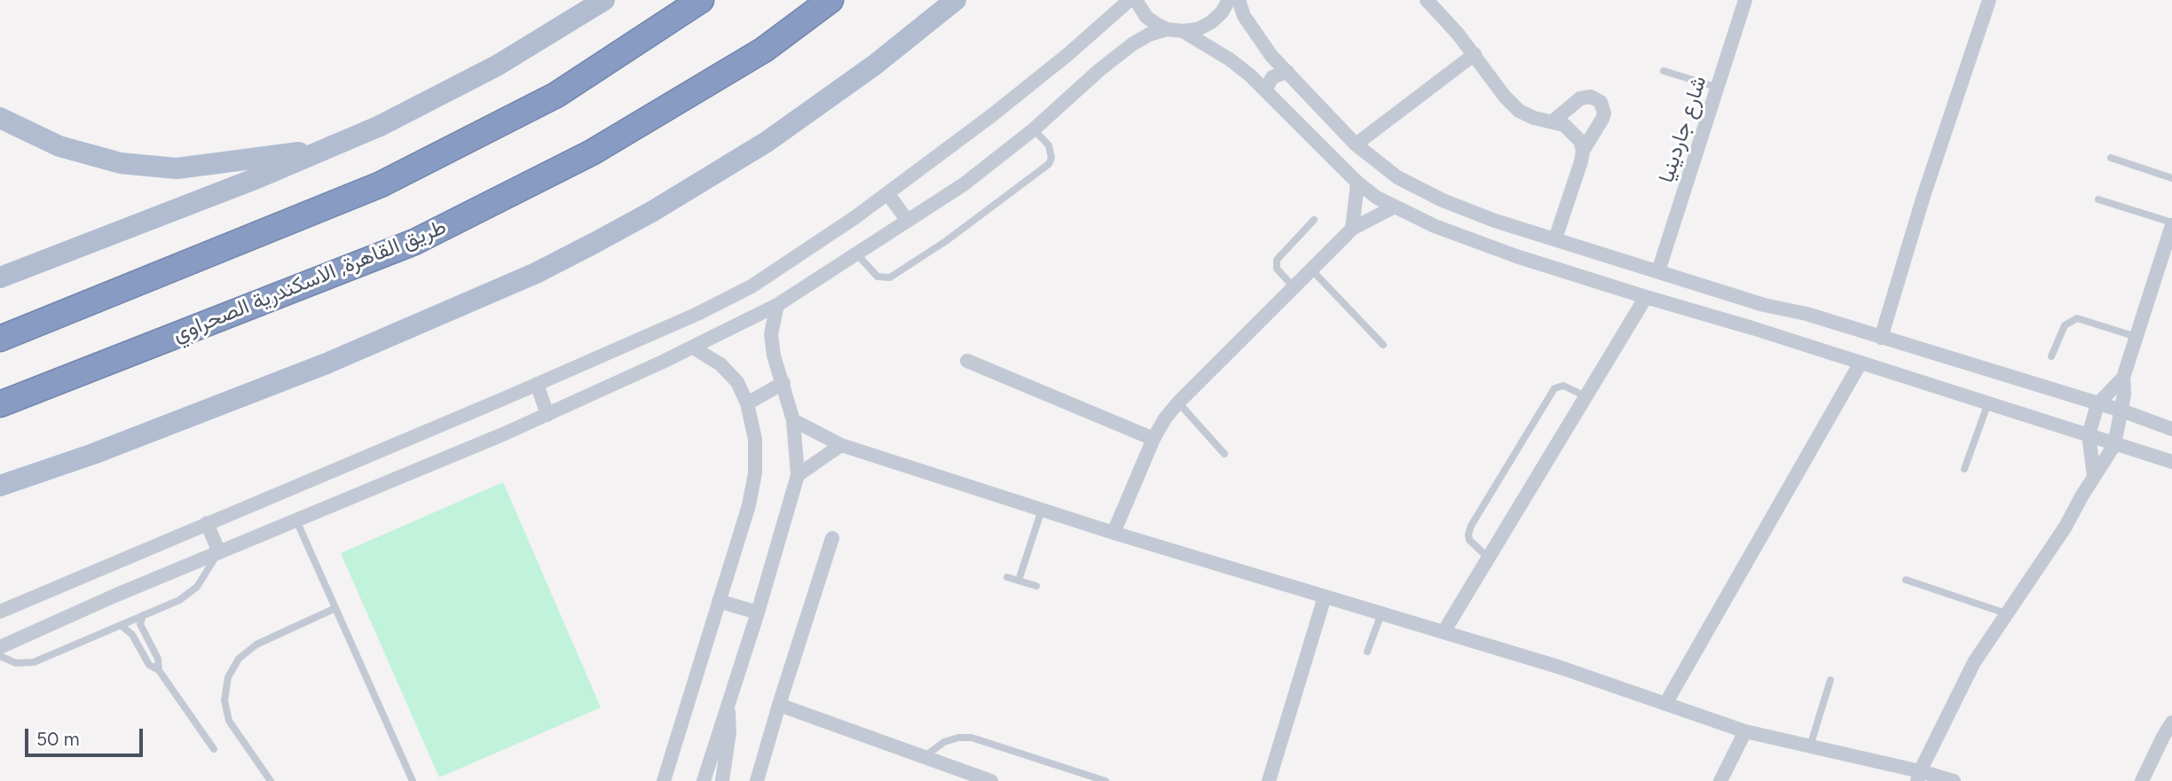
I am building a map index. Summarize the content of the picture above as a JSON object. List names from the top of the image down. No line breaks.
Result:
{"streets":{"highway":["طريق القاهرة, الاسكندرية الصحراوي"],"street":["شارع جاردينيا"]},"scale_bar":"50 m"}
